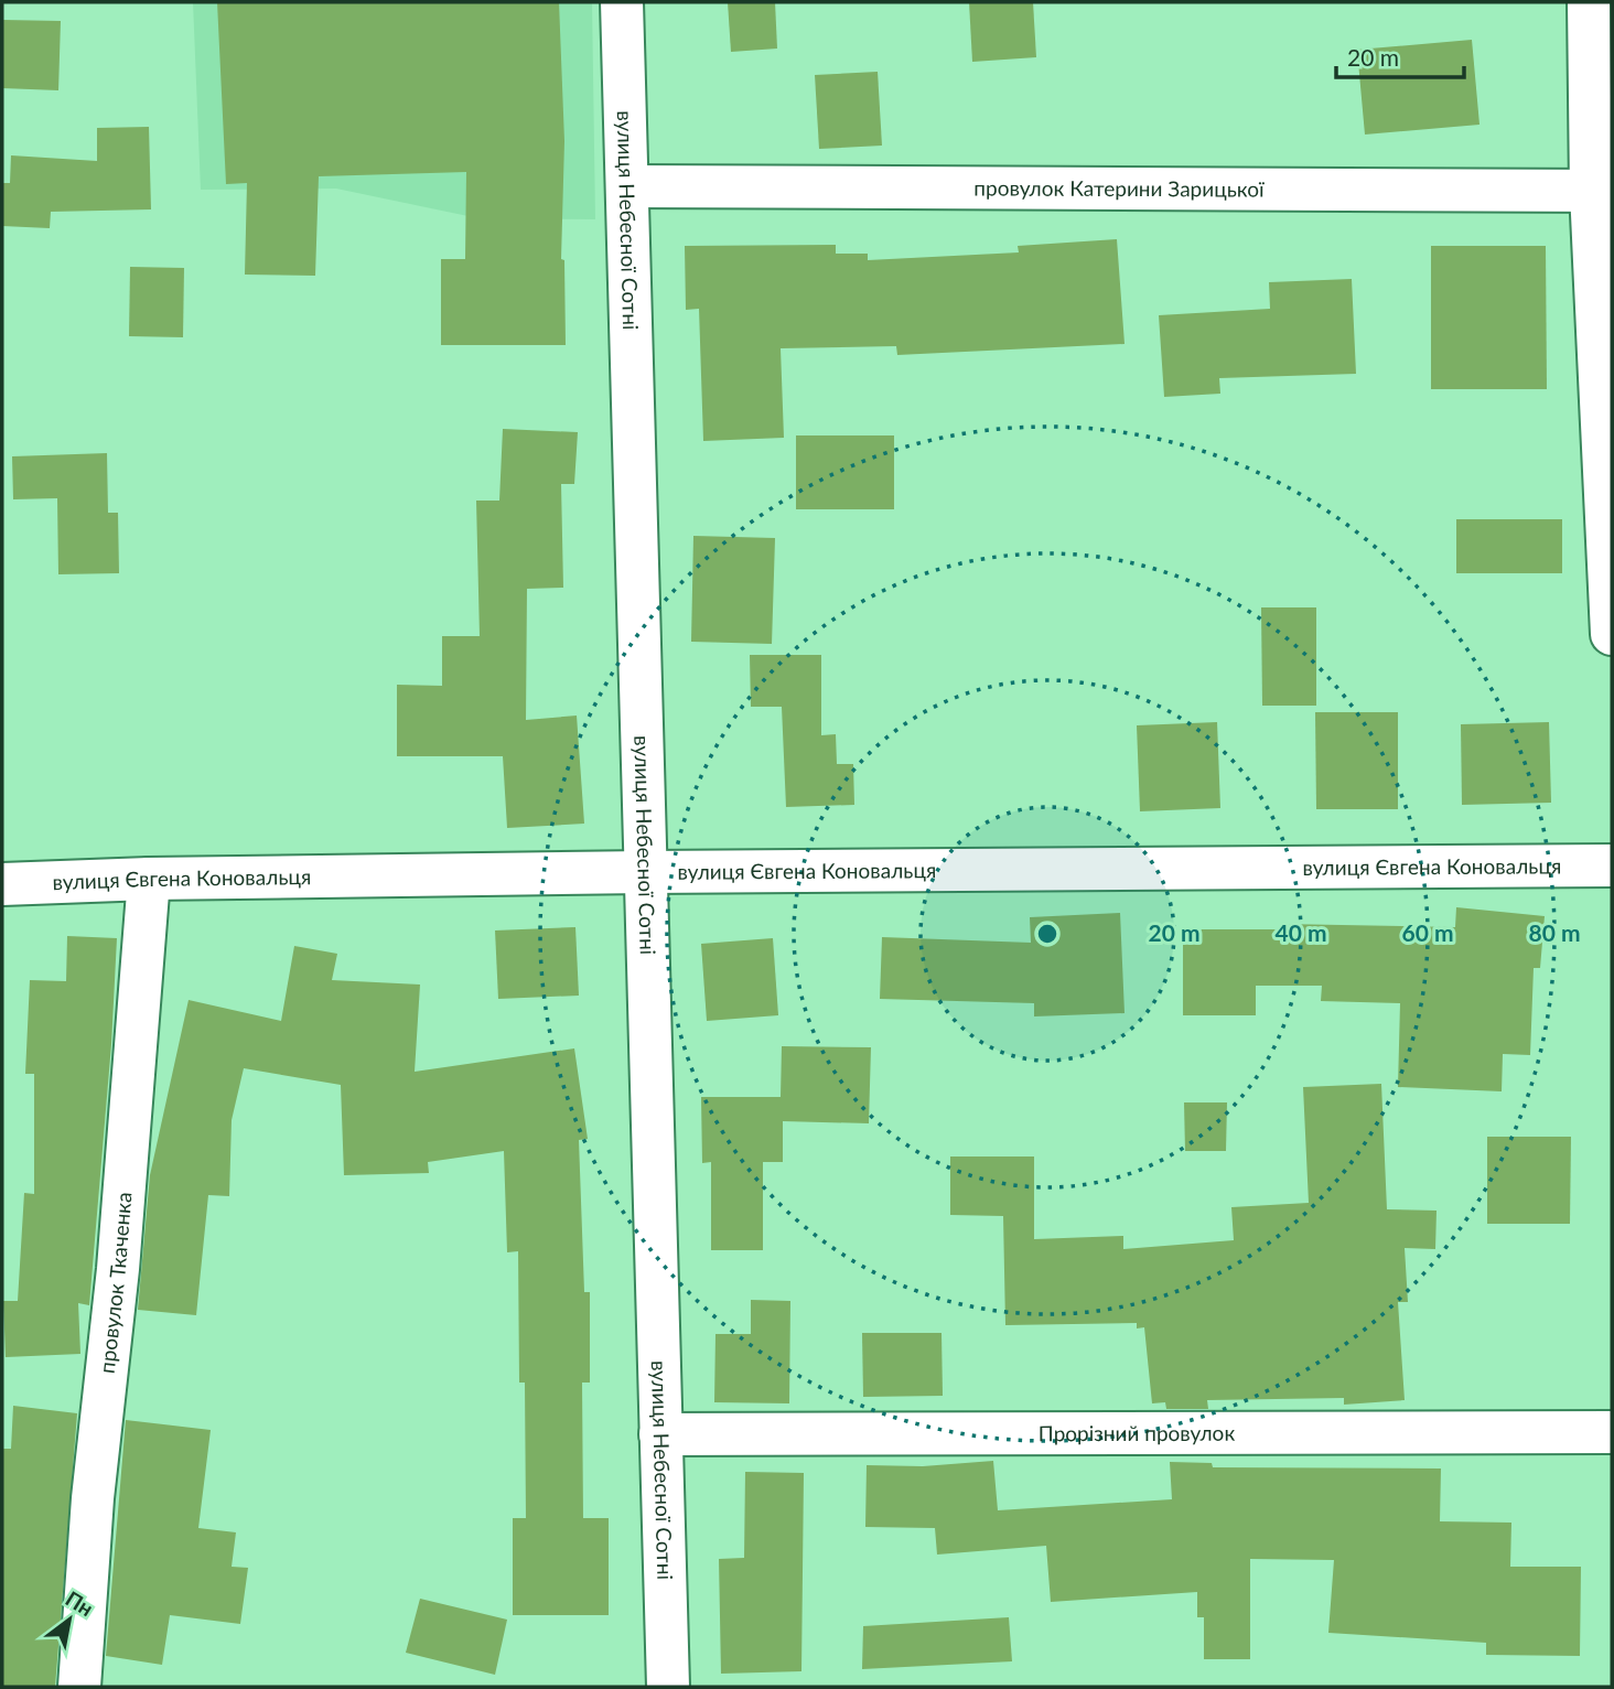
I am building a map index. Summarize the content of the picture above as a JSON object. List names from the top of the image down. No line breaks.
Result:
{"streets":{"street":["провулок Катерини Зарицької","вулиця Небесної Сотні","вулиця Євгена Коновальця","провулок Ткаченка","Прорізний провулок"]},"crossings":[["провулок Катерини Зарицької","вулиця Небесної Сотні"],["вулиця Небесної Сотні","вулиця Євгена Коновальця"],["вулиця Небесної Сотні","Прорізний провулок"],["вулиця Євгена Коновальця","провулок Ткаченка"]],"scale_bar":"20 m","north":"top right","rings":["20 m","40 m","60 m","80 m"]}
